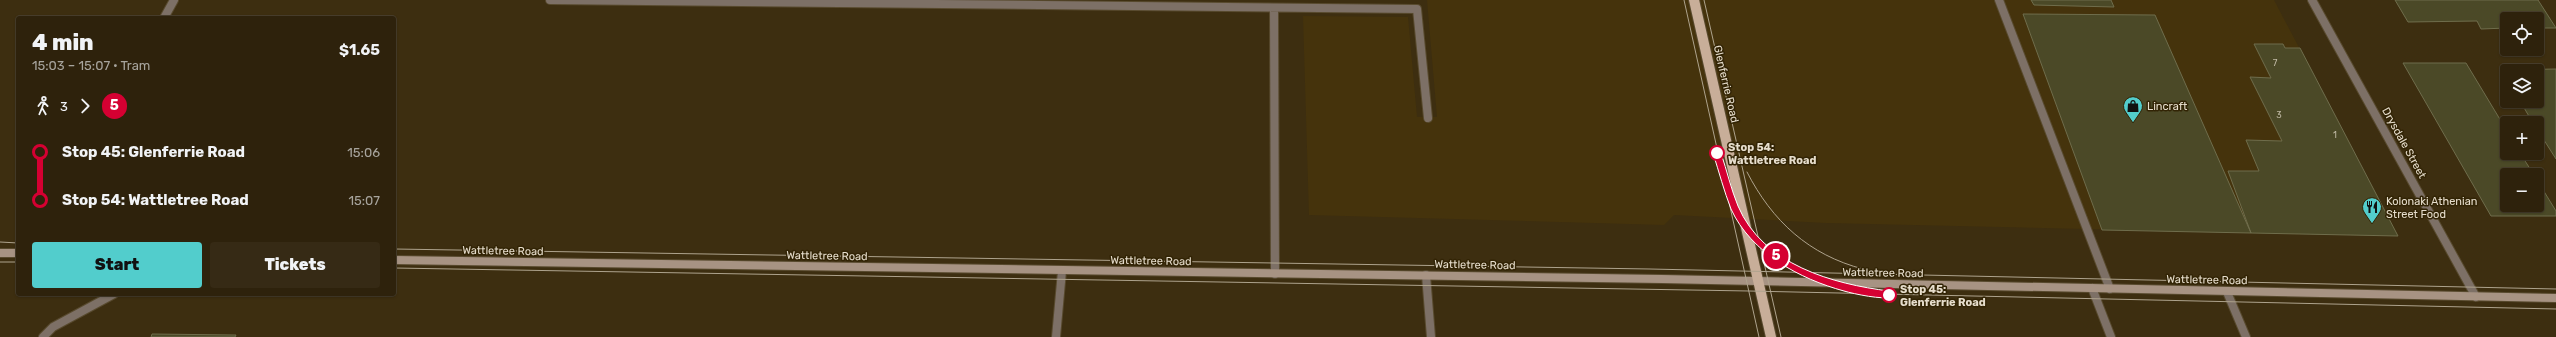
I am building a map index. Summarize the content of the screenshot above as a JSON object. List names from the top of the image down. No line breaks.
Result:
{"streets":{"main road":["Glenferrie Road","Wattletree Road"],"street":["Drysdale Street"]},"crossings":[["Glenferrie Road","Wattletree Road"],["Drysdale Street","Wattletree Road"]],"places":{"shop":["Lincraft"],"other":["Stop 54: Wattletree Road","Stop 45: Glenferrie Road"],"restaurant":["Kolonaki Athenian Street Food"]},"lines":["tram line 5"],"house_numbers":["7","3","1"],"page":{"on_map":"5","map_buttons":["+","−"],"heading":["4 min","15:03 – 15:07 · Tram","$1.65"],"legs":["3","5"],"list":[{"name":"Stop 45: Glenferrie Road","value":"15:06"},{"name":"Stop 54: Wattletree Road","value":"15:07"}],"buttons":["Start","Tickets"]}}
